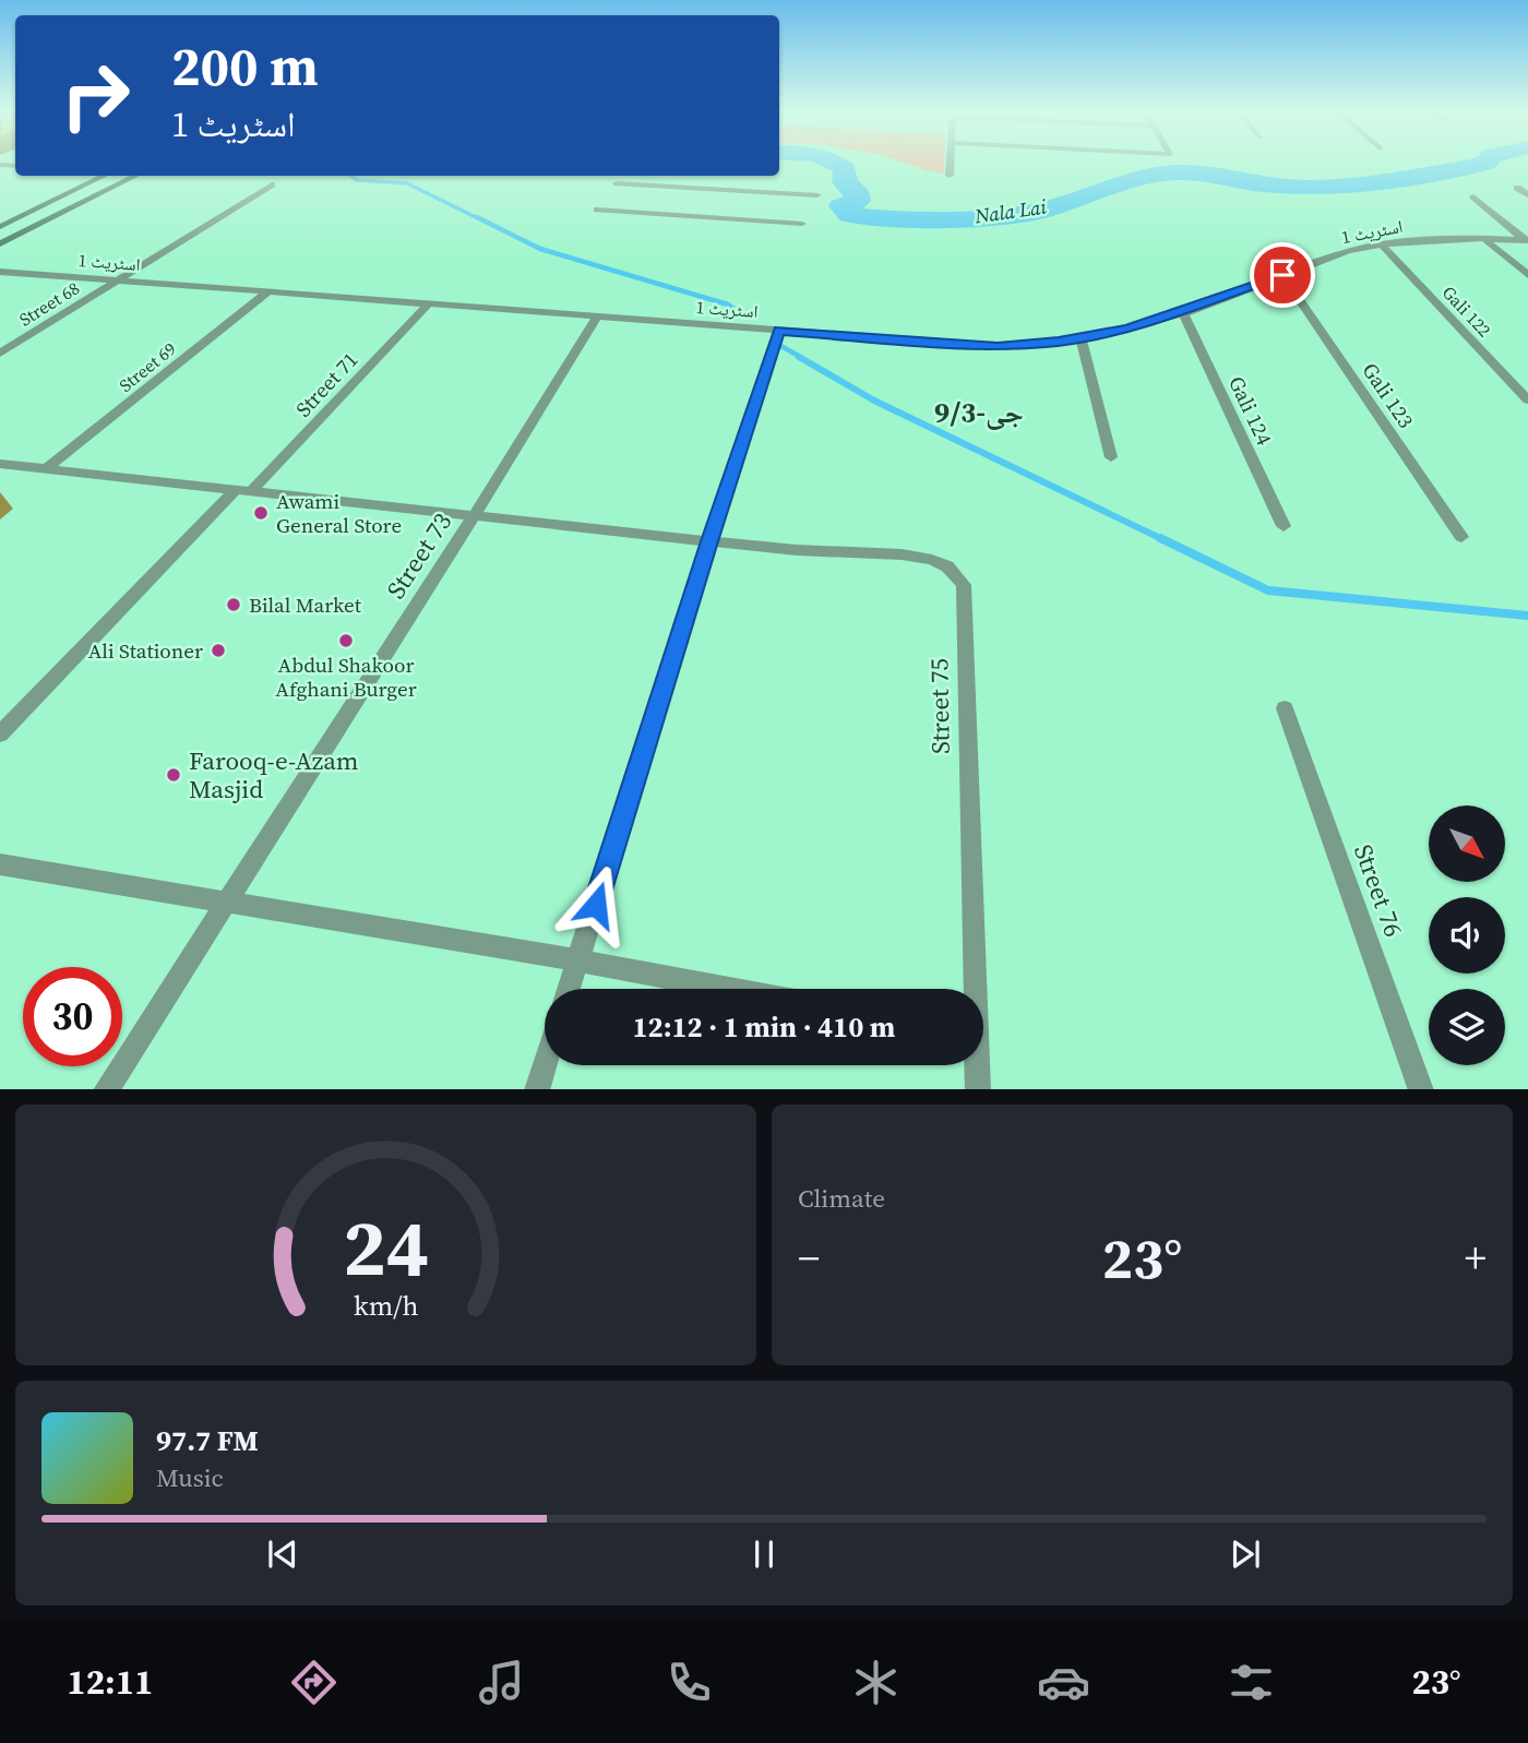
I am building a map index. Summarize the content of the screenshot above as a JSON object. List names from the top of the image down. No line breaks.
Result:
{"streets":{"street":["اسٹریٹ 1","Street 68","Gali 122","Street 69","Street 71","Gali 123","Gali 124","Street 73","Street 75","Street 76"]},"crossings":[["اسٹریٹ 1","Street 68"],["اسٹریٹ 1","Gali 122"],["اسٹریٹ 1","Street 69"],["اسٹریٹ 1","Street 71"],["اسٹریٹ 1","Gali 123"],["اسٹریٹ 1","Gali 124"],["اسٹریٹ 1","Street 73"]],"districts":["جی-9/3"],"water":["Nala Lai"],"places":["Awami General Store","Bilal Market","Abdul Shakoor Afghani Burger","Ali Stationer","Farooq-e-Azam Masjid"],"north":"bottom right","page":{"turn":["200 m","اسٹریٹ 1"],"limit":"30","trip":"12:12 · 1 min · 410 m","tile":"Climate","heat":["−","23°","+"],"song":["97.7 FM","Music"],"tabs":["12:11","23°"],"gauge":["24","km/h"]}}
